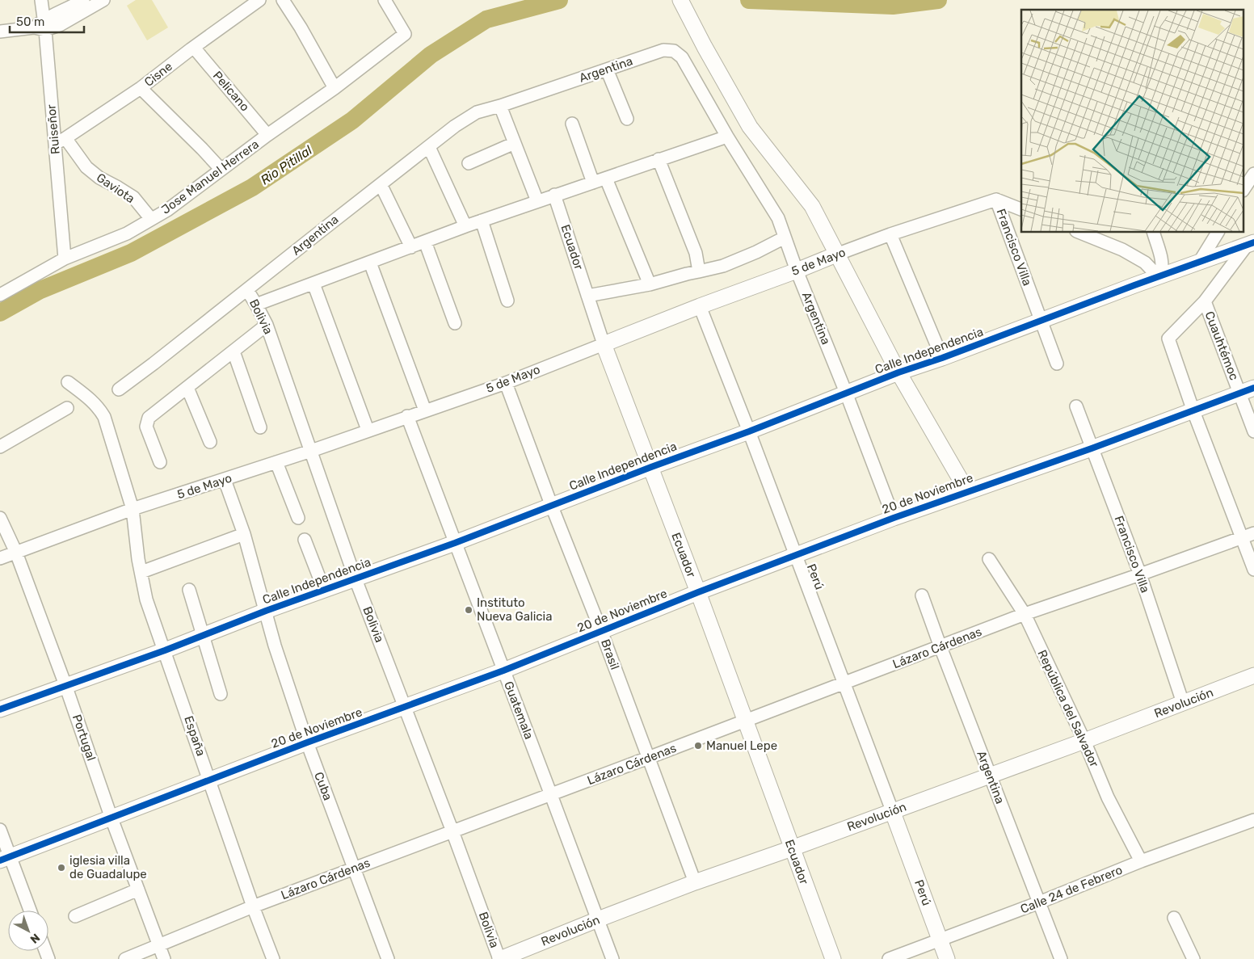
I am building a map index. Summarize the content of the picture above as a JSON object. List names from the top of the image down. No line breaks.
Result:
{"streets":{"street":["Argentina","Cisne","Pelicano","Ruiseñor","Jose Manuel Herrera","Gaviota","Ecuador","Francisco Villa","5 de Mayo","Bolivia","Cuauhtémoc","Calle Independencia","20 de Noviembre","Perú","Lázaro Cárdenas","Brasil","Revolución","República del Salvador","Guatemala","España","Portugal","Cuba","Calle 24 de Febrero"]},"crossings":[["Argentina","5 de Mayo"],["Argentina","Bolivia"],["Argentina","Calle Independencia"],["Argentina","20 de Noviembre"],["Argentina","Lázaro Cárdenas"],["Argentina","Revolución"],["Argentina","Calle 24 de Febrero"],["Cisne","Pelicano"],["Cisne","Ruiseñor"],["Cisne","Gaviota"],["Pelicano","Jose Manuel Herrera"],["Ruiseñor","Jose Manuel Herrera"],["Ruiseñor","Gaviota"],["Jose Manuel Herrera","Gaviota"],["Ecuador","5 de Mayo"],["Ecuador","Calle Independencia"],["Ecuador","20 de Noviembre"],["Ecuador","Lázaro Cárdenas"],["Ecuador","Revolución"],["Francisco Villa","5 de Mayo"],["Francisco Villa","Calle Independencia"],["Francisco Villa","20 de Noviembre"],["Francisco Villa","Lázaro Cárdenas"],["Francisco Villa","Revolución"],["5 de Mayo","Bolivia"],["5 de Mayo","Perú"],["5 de Mayo","Brasil"],["5 de Mayo","Guatemala"],["5 de Mayo","España"],["5 de Mayo","Portugal"],["5 de Mayo","Cuba"],["Bolivia","Calle Independencia"],["Bolivia","20 de Noviembre"],["Bolivia","Lázaro Cárdenas"],["Bolivia","Revolución"],["Cuauhtémoc","Calle Independencia"],["Cuauhtémoc","20 de Noviembre"],["Calle Independencia","Perú"],["Calle Independencia","Brasil"],["Calle Independencia","Guatemala"],["Calle Independencia","España"],["Calle Independencia","Portugal"],["Calle Independencia","Cuba"],["20 de Noviembre","Perú"],["20 de Noviembre","Brasil"],["20 de Noviembre","Guatemala"],["20 de Noviembre","España"],["20 de Noviembre","Portugal"],["20 de Noviembre","Cuba"],["Perú","Lázaro Cárdenas"],["Perú","Revolución"],["Perú","Calle 24 de Febrero"],["Lázaro Cárdenas","Brasil"],["Lázaro Cárdenas","República del Salvador"],["Lázaro Cárdenas","Guatemala"],["Lázaro Cárdenas","España"],["Lázaro Cárdenas","Portugal"],["Lázaro Cárdenas","Cuba"],["Brasil","Revolución"],["Revolución","República del Salvador"],["Revolución","Guatemala"],["República del Salvador","Calle 24 de Febrero"]],"water":["Rio Pitillal"],"places":["Instituto Nueva Galicia","Manuel Lepe","iglesia villa de Guadalupe"],"scale_bar":"50 m","north":"bottom right"}
